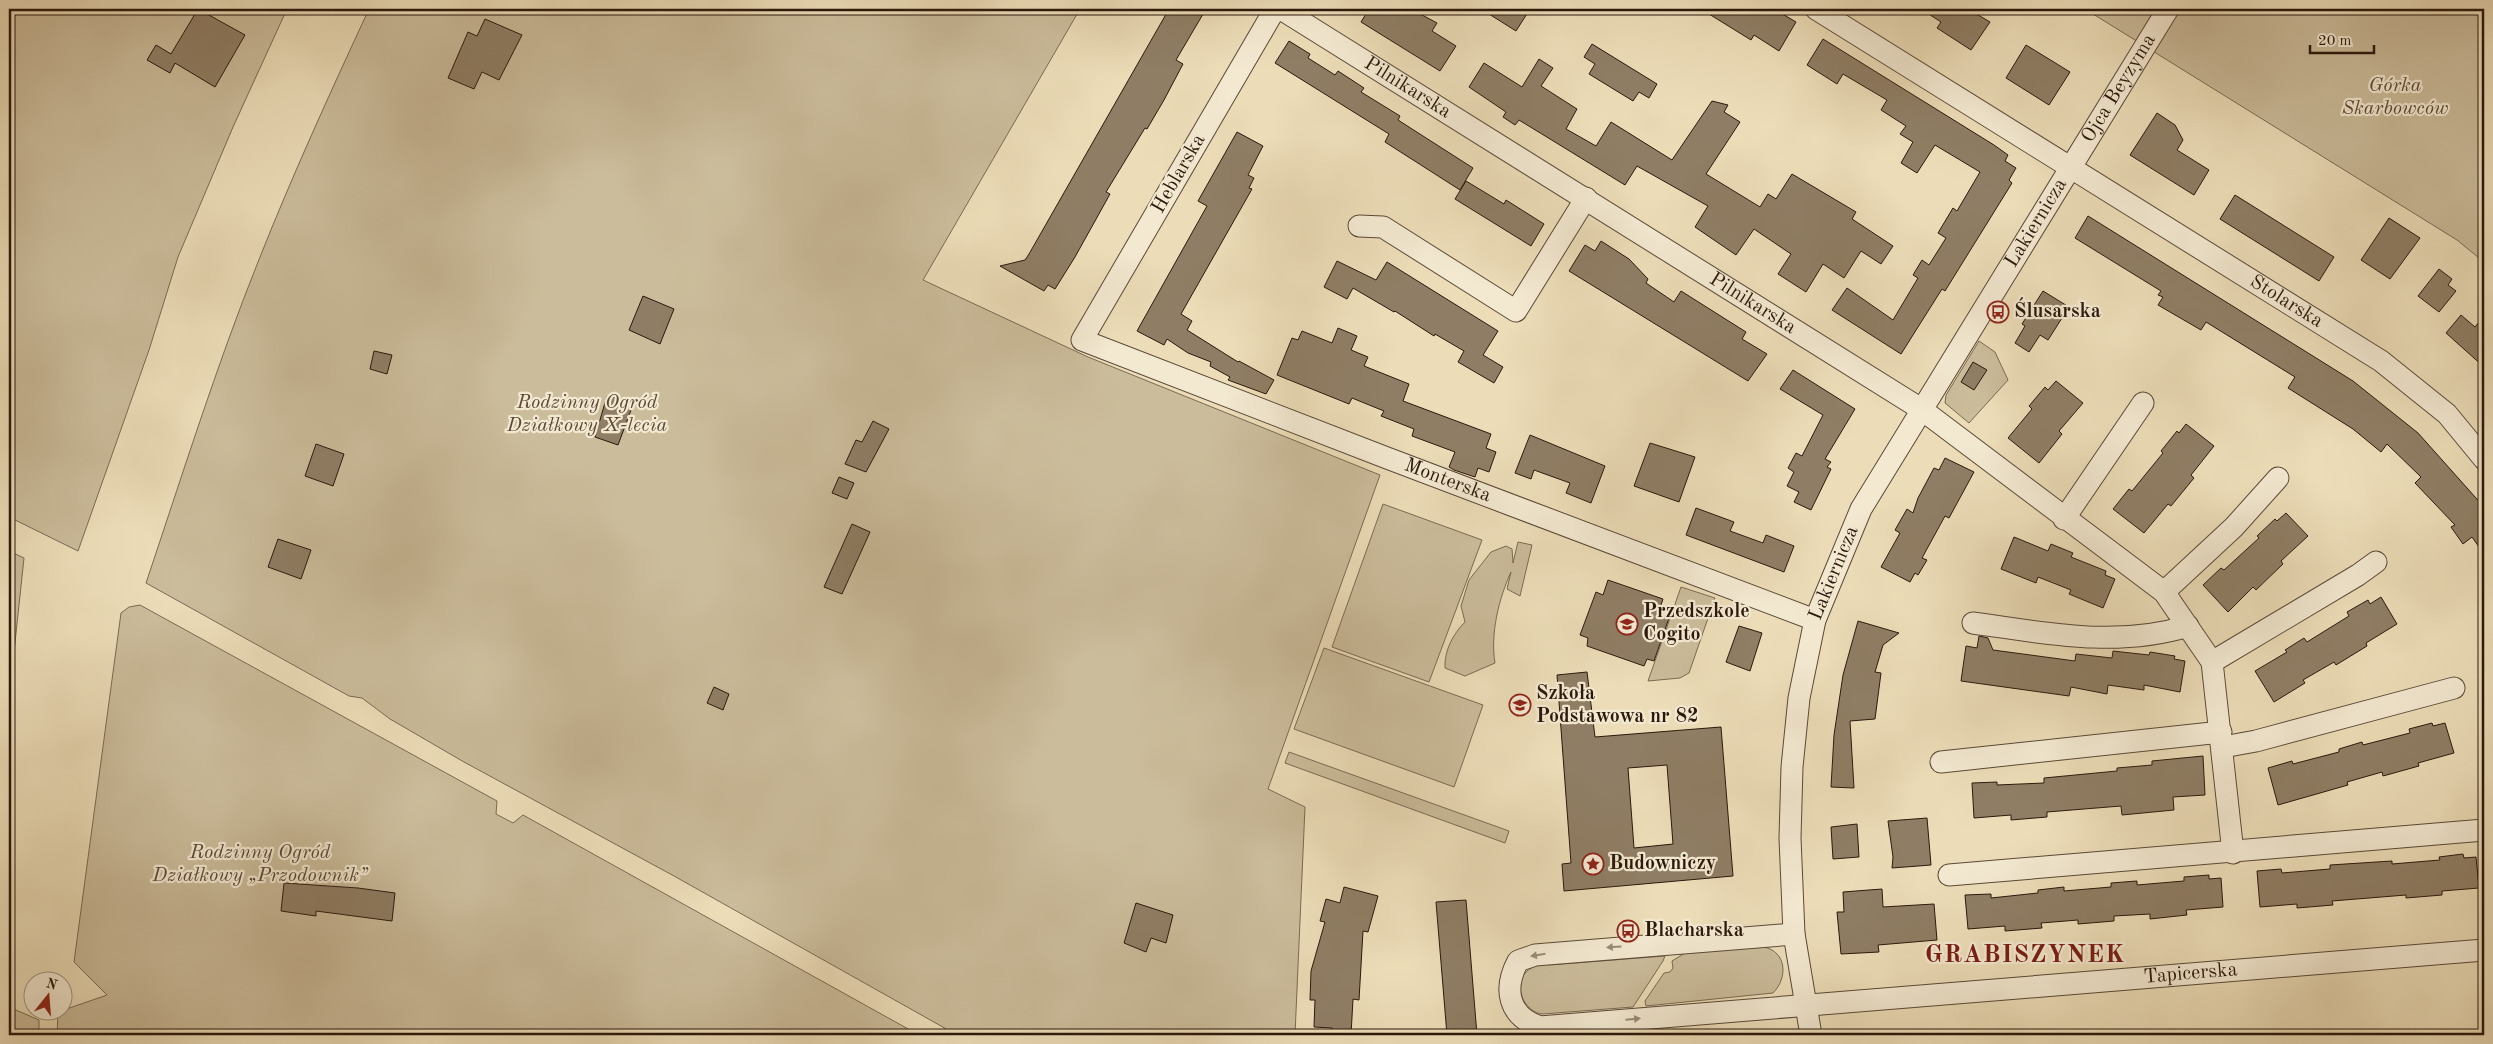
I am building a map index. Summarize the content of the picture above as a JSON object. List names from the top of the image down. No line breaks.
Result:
{"streets":{"street":["Pilnikarska","Ojca Beyzyma","Heblarska","Lakiernicza","Stolarska","Monterska","Tapicerska"]},"crossings":[["Pilnikarska","Lakiernicza"],["Ojca Beyzyma","Lakiernicza"],["Ojca Beyzyma","Stolarska"],["Heblarska","Monterska"],["Lakiernicza","Stolarska"],["Lakiernicza","Monterska"],["Lakiernicza","Tapicerska"]],"districts":["GRABISZYNEK"],"parks":["Górka Skarbowców","Rodzinny Ogród Działkowy X-lecia","Rodzinny Ogród Działkowy „Przodownik”"],"places":{"bus stop":["Ślusarska","Blacharska"],"school or university":["Przedszkole Cogito","Szkoła Podstawowa nr 82"],"place":["Budowniczy"]},"scale_bar":"20 m","north":"top"}
